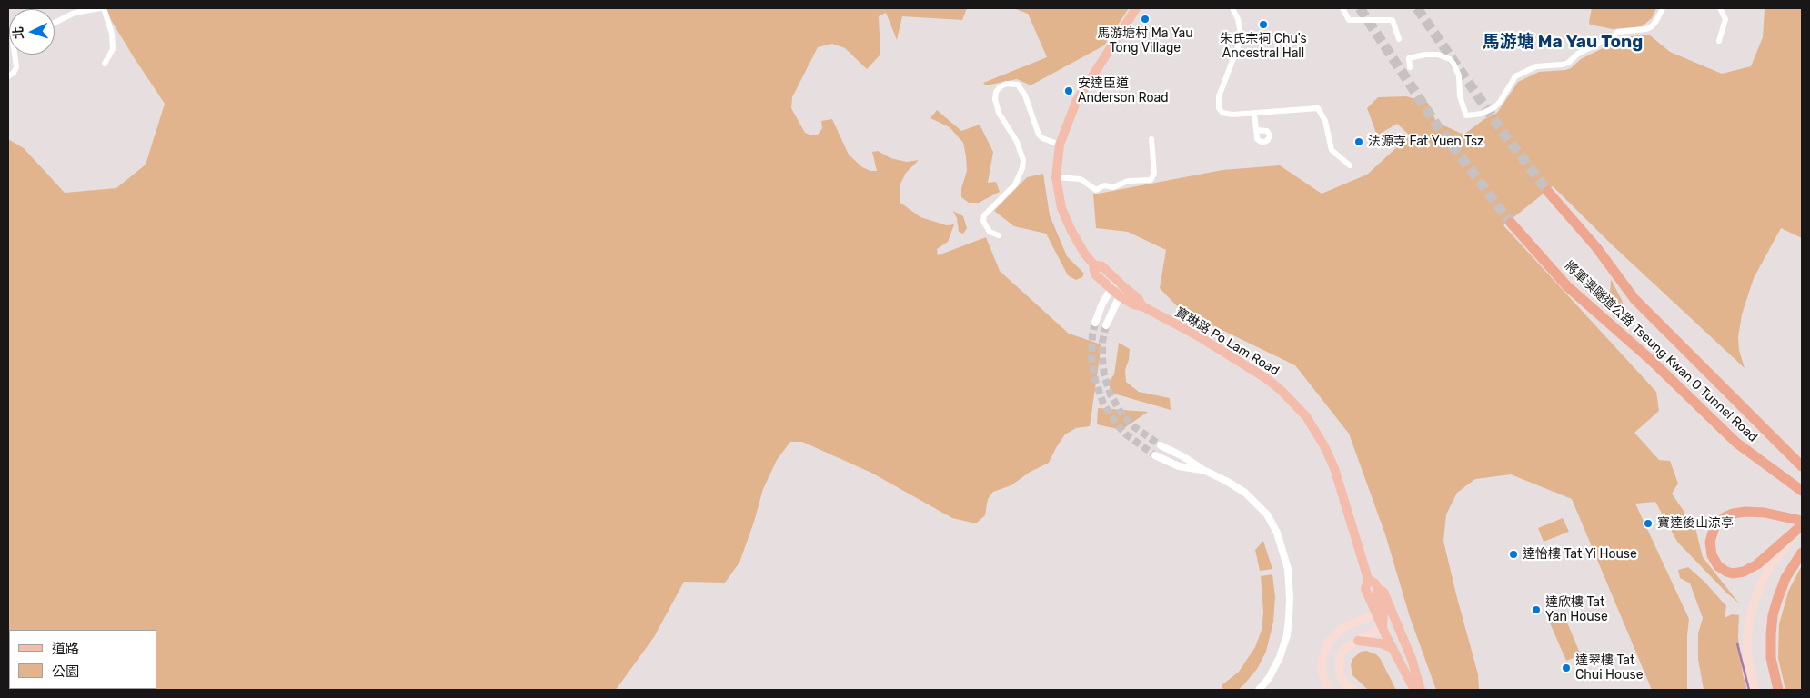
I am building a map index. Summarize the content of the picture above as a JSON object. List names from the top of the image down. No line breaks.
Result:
{"streets":{"highway":["將軍澳隧道公路 Tseung Kwan O Tunnel Road"],"main road":["寶琳路 Po Lam Road"]},"districts":["馬游塘 Ma Yau Tong"],"places":["馬游塘村 Ma Yau Tong Village","朱氏宗祠 Chu's Ancestral Hall","安達臣道 Anderson Road","法源寺 Fat Yuen Tsz","寶達後山涼亭","達怡樓 Tat Yi House","達欣樓 Tat Yan House","達翠樓 Tat Chui House"],"legend":["道路","公園"],"north":"left"}
